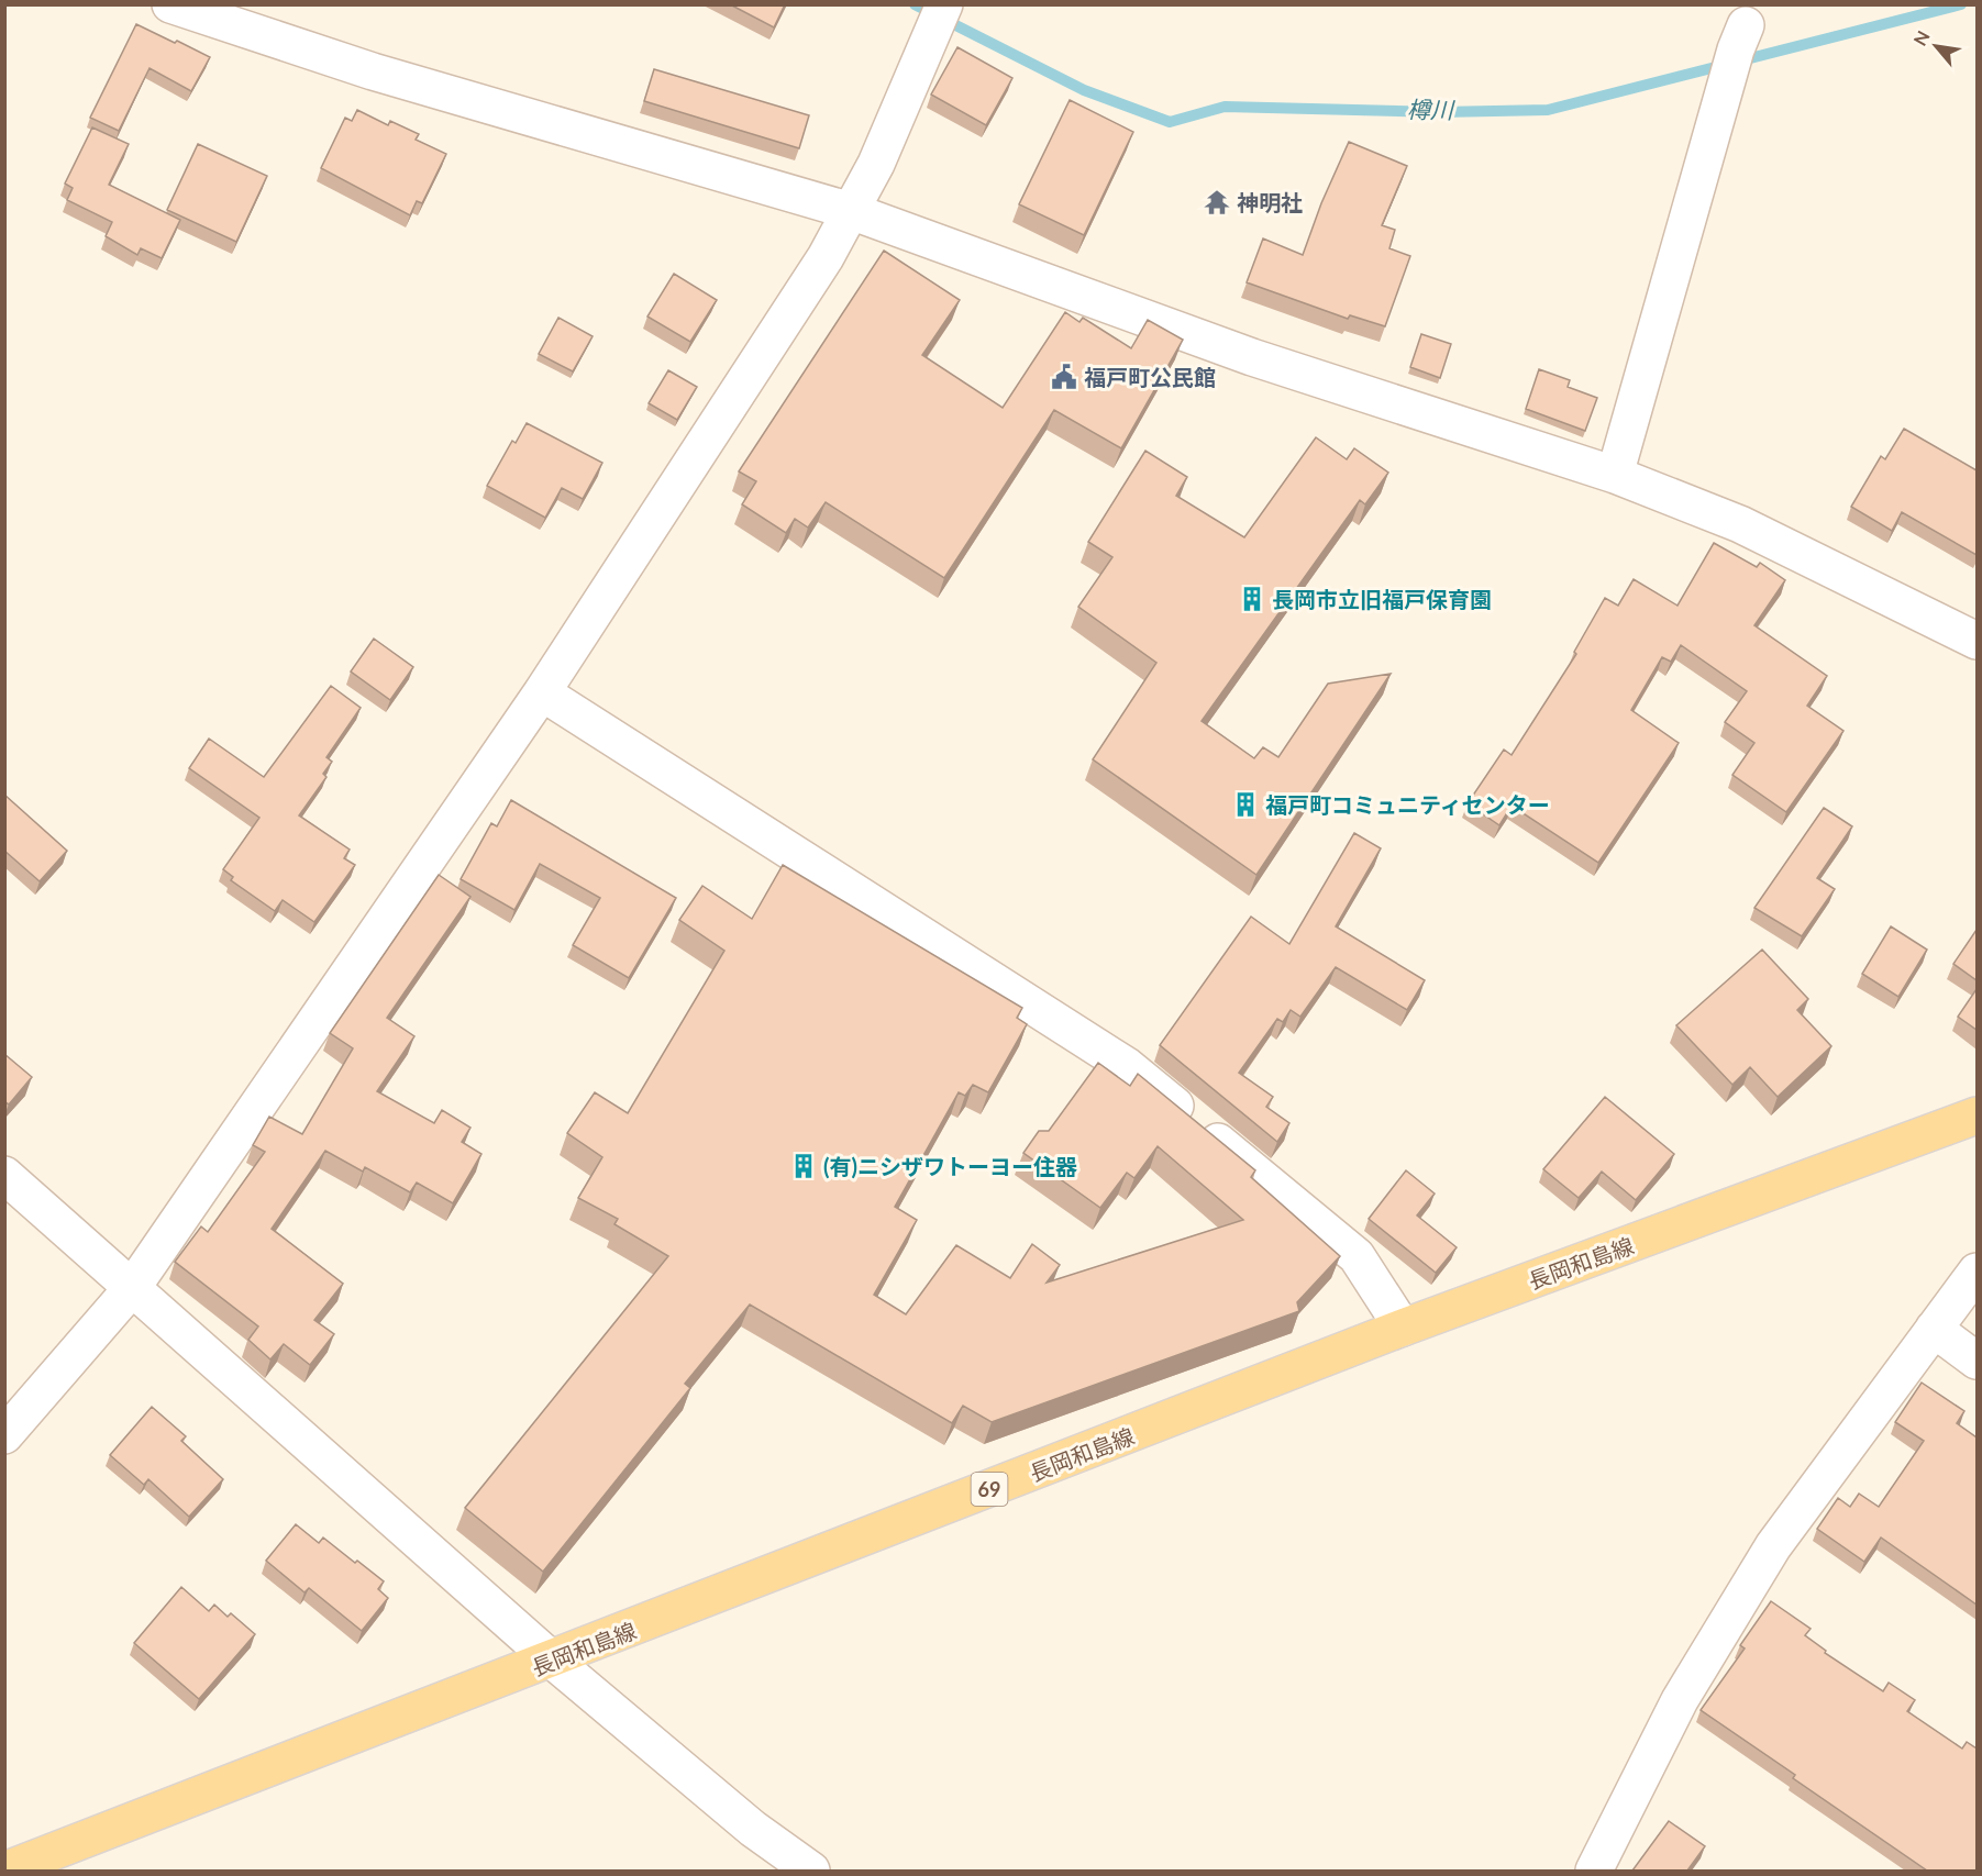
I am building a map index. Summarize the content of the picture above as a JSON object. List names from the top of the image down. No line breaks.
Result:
{"streets":{"main road":["長岡和島線","69"]},"water":["樽川"],"places":{"temple":["神明社"],"public building":["福戸町公民館"],"building":["長岡市立旧福戸保育園","福戸町コミュニティセンター","(有)ニシザワトーヨー住器"]},"north":"top left"}
